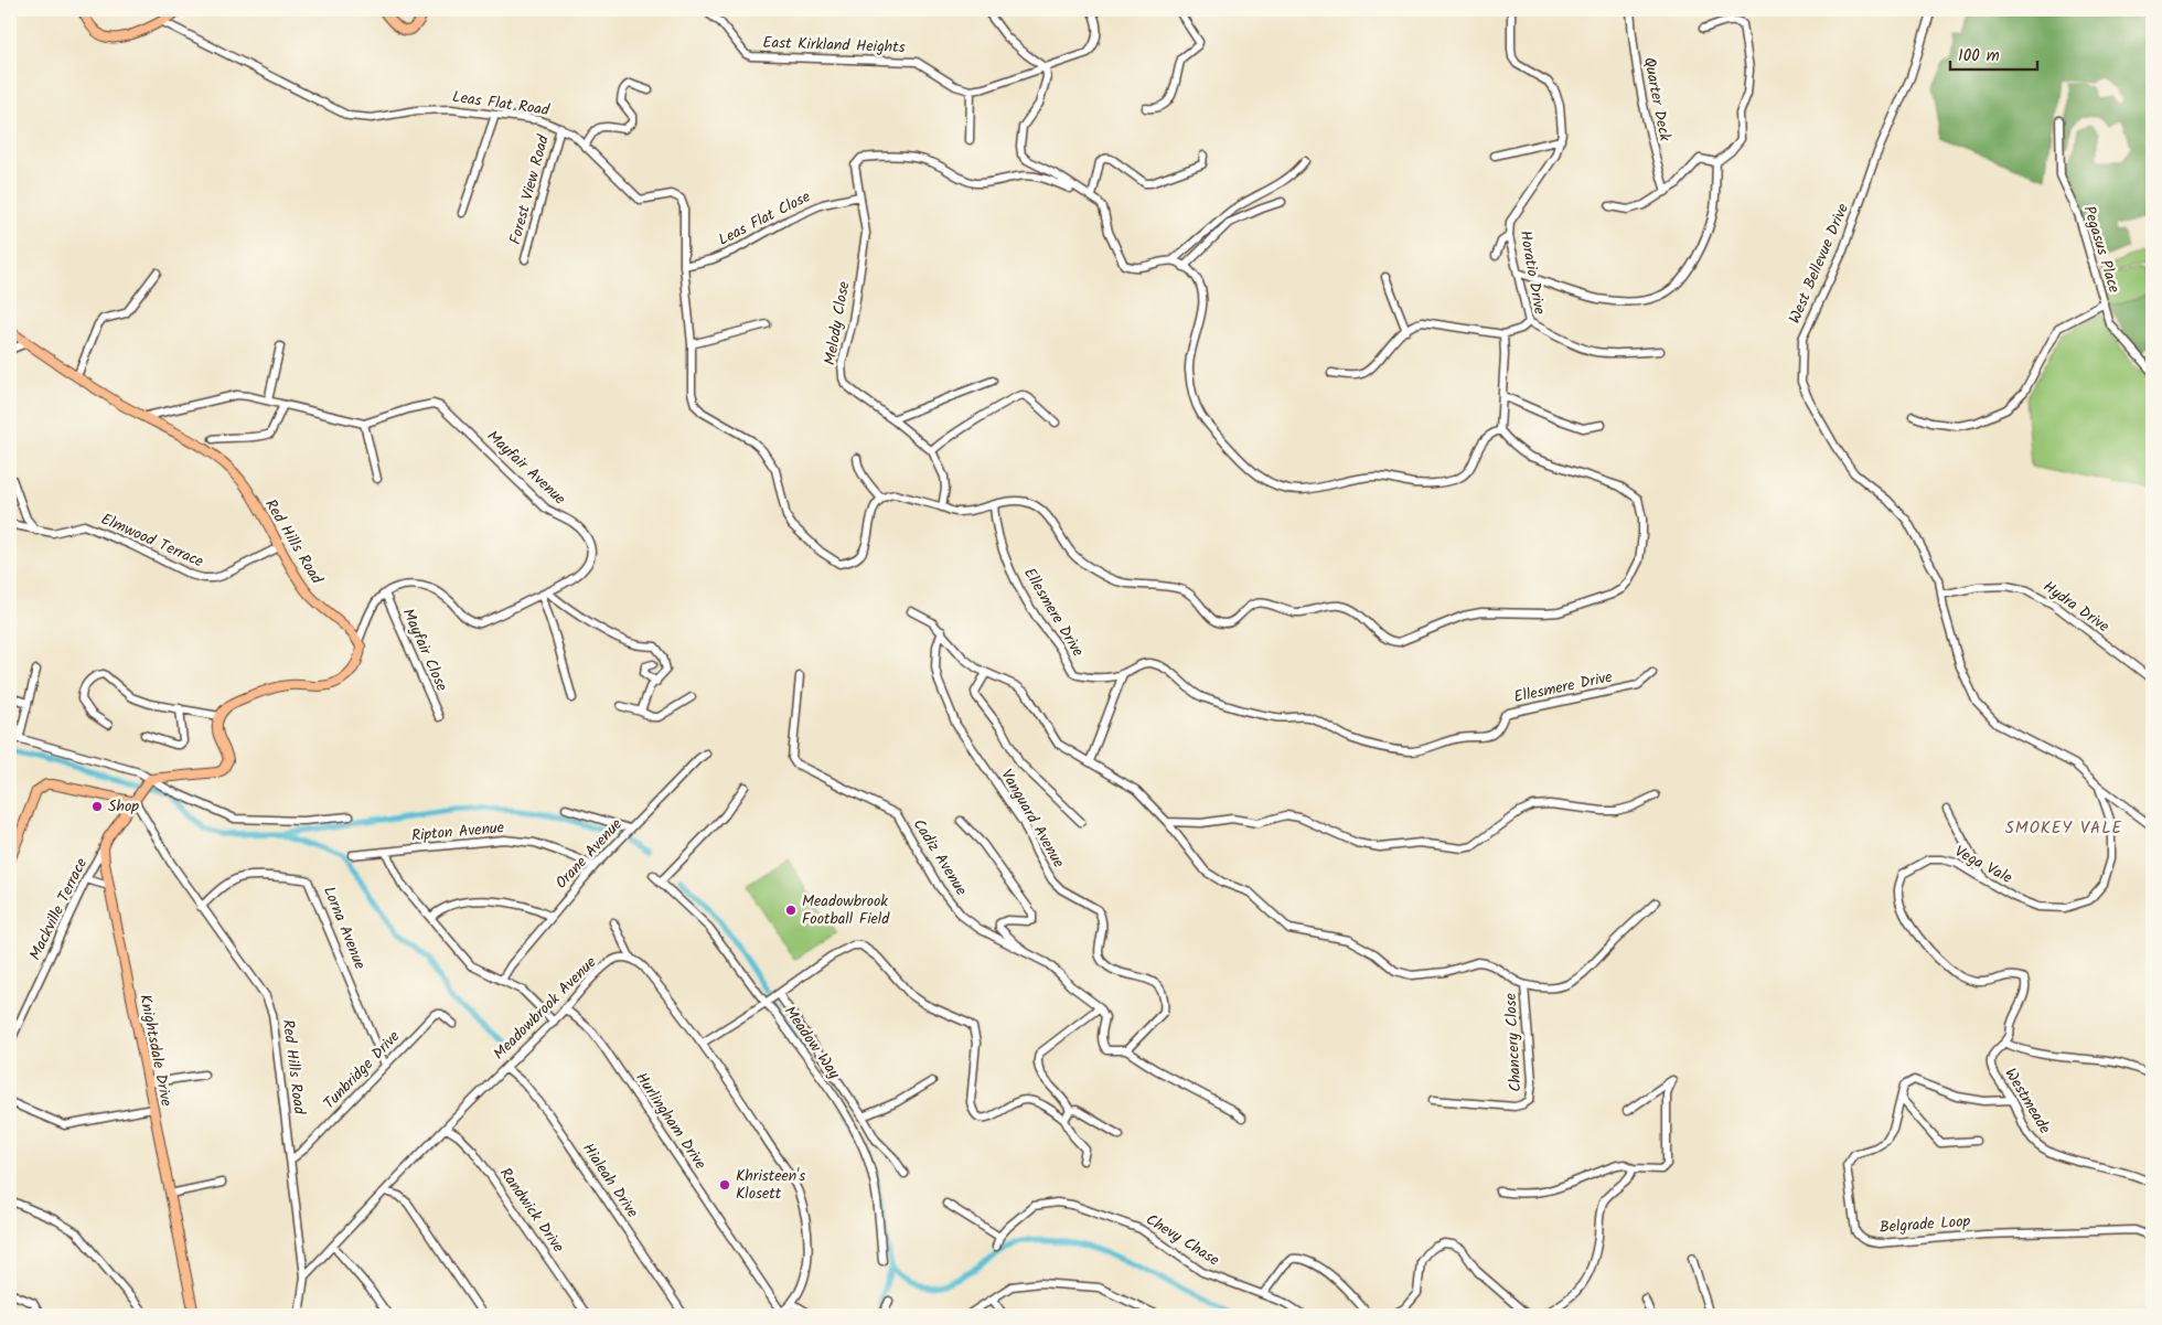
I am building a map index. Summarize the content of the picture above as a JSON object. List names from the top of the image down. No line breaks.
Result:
{"streets":{"main road":["Red Hills Road","Knightsdale Drive"],"street":["East Kirkland Heights","Quarter Deck","Leas Flat Road","Forest View Road","Leas Flat Close","Pegasus Place","West Bellevue Drive","Horatio Drive","Melody Close","Mayfair Avenue","Elmwood Terrace","Hydra Drive","Ellesmere Drive","Mayfair Close","Vanguard Avenue","Ripton Avenue","Orane Avenue","Cadiz Avenue","Vega Vale","Mackville Terrace","Lorna Avenue","Meadowbrook Avenue","Meadow Way","Chancery Close","Tunbridge Drive","Westmeade","Hurlingham Drive","Hialeah Drive","Randwick Drive","Belgrade Loop","Chevy Chase"]},"crossings":[["Leas Flat Road","Forest View Road"],["Leas Flat Road","Leas Flat Close"],["Leas Flat Close","Melody Close"],["West Bellevue Drive","Hydra Drive"],["West Bellevue Drive","Vega Vale"],["Mayfair Avenue","Mayfair Close"],["Elmwood Terrace","Red Hills Road"],["Red Hills Road","Lorna Avenue"],["Red Hills Road","Meadowbrook Avenue"],["Red Hills Road","Tunbridge Drive"],["Ripton Avenue","Orane Avenue"],["Vega Vale","Westmeade"],["Mackville Terrace","Knightsdale Drive"],["Lorna Avenue","Tunbridge Drive"],["Meadowbrook Avenue","Hurlingham Drive"],["Meadowbrook Avenue","Hialeah Drive"],["Meadowbrook Avenue","Randwick Drive"],["Westmeade","Belgrade Loop"]],"districts":["SMOKEY VALE"],"places":["Shop","Meadowbrook Football Field","Khristeen's Klosett"],"scale_bar":"100 m"}
